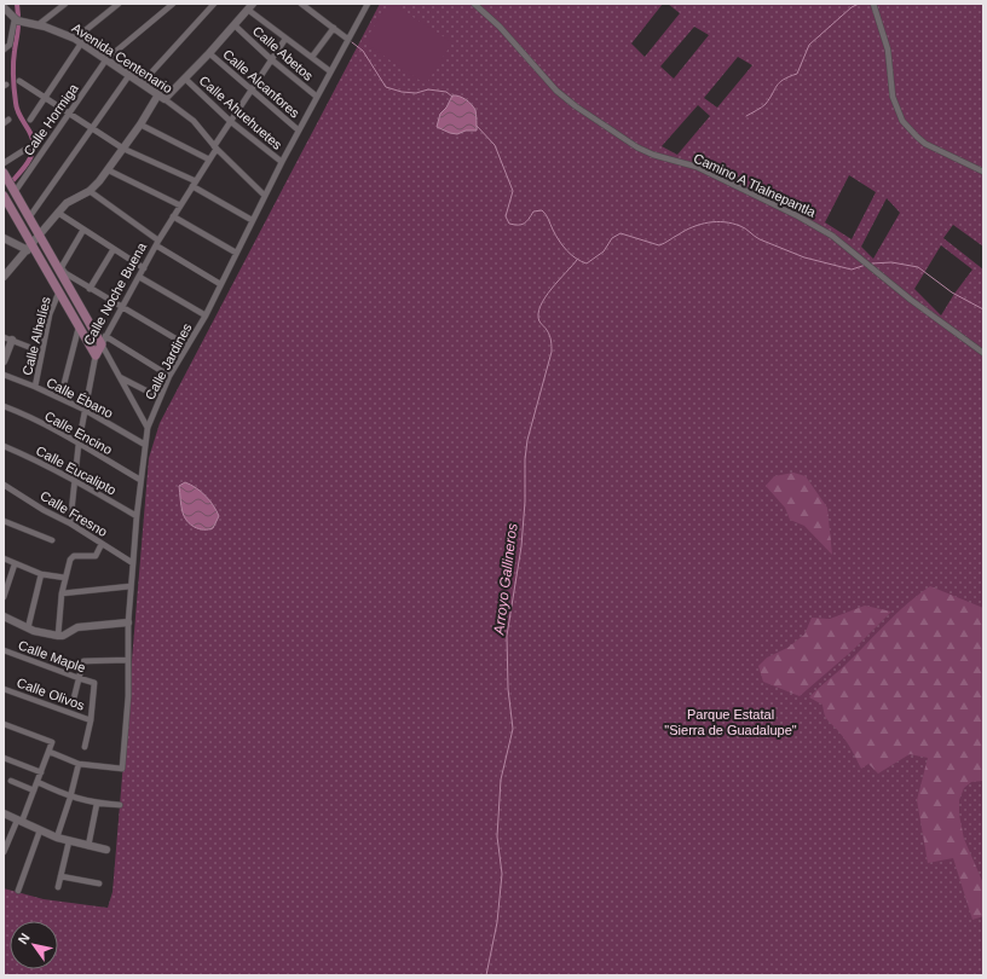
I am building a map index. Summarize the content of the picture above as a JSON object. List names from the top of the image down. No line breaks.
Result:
{"streets":{"main road":["Calle Noche Buena"],"street":["Calle Abetos","Avenida Centenario","Calle Alcanfores","Calle Ahuehuetes","Calle Hormiga","Camino A Tlalnepantla","Calle Alhelíes","Calle Jardines","Calle Ébano","Calle Encino","Calle Eucalipto","Calle Fresno","Calle Maple","Calle Olivos"]},"crossings":[["Calle Abetos","Calle Noche Buena"],["Calle Abetos","Calle Jardines"],["Avenida Centenario","Calle Hormiga"],["Avenida Centenario","Calle Noche Buena"],["Avenida Centenario","Calle Jardines"],["Calle Alcanfores","Calle Noche Buena"],["Calle Alcanfores","Calle Jardines"],["Calle Ahuehuetes","Calle Noche Buena"],["Calle Ahuehuetes","Calle Jardines"],["Calle Noche Buena","Calle Ébano"],["Calle Noche Buena","Calle Encino"],["Calle Noche Buena","Calle Eucalipto"],["Calle Noche Buena","Calle Fresno"],["Calle Alhelíes","Calle Ébano"],["Calle Jardines","Calle Ébano"],["Calle Jardines","Calle Encino"],["Calle Jardines","Calle Eucalipto"],["Calle Jardines","Calle Fresno"],["Calle Maple","Calle Olivos"]],"water":["Arroyo Gallineros"],"parks":["Parque Estatal \"Sierra de Guadalupe\""],"north":"top left"}
